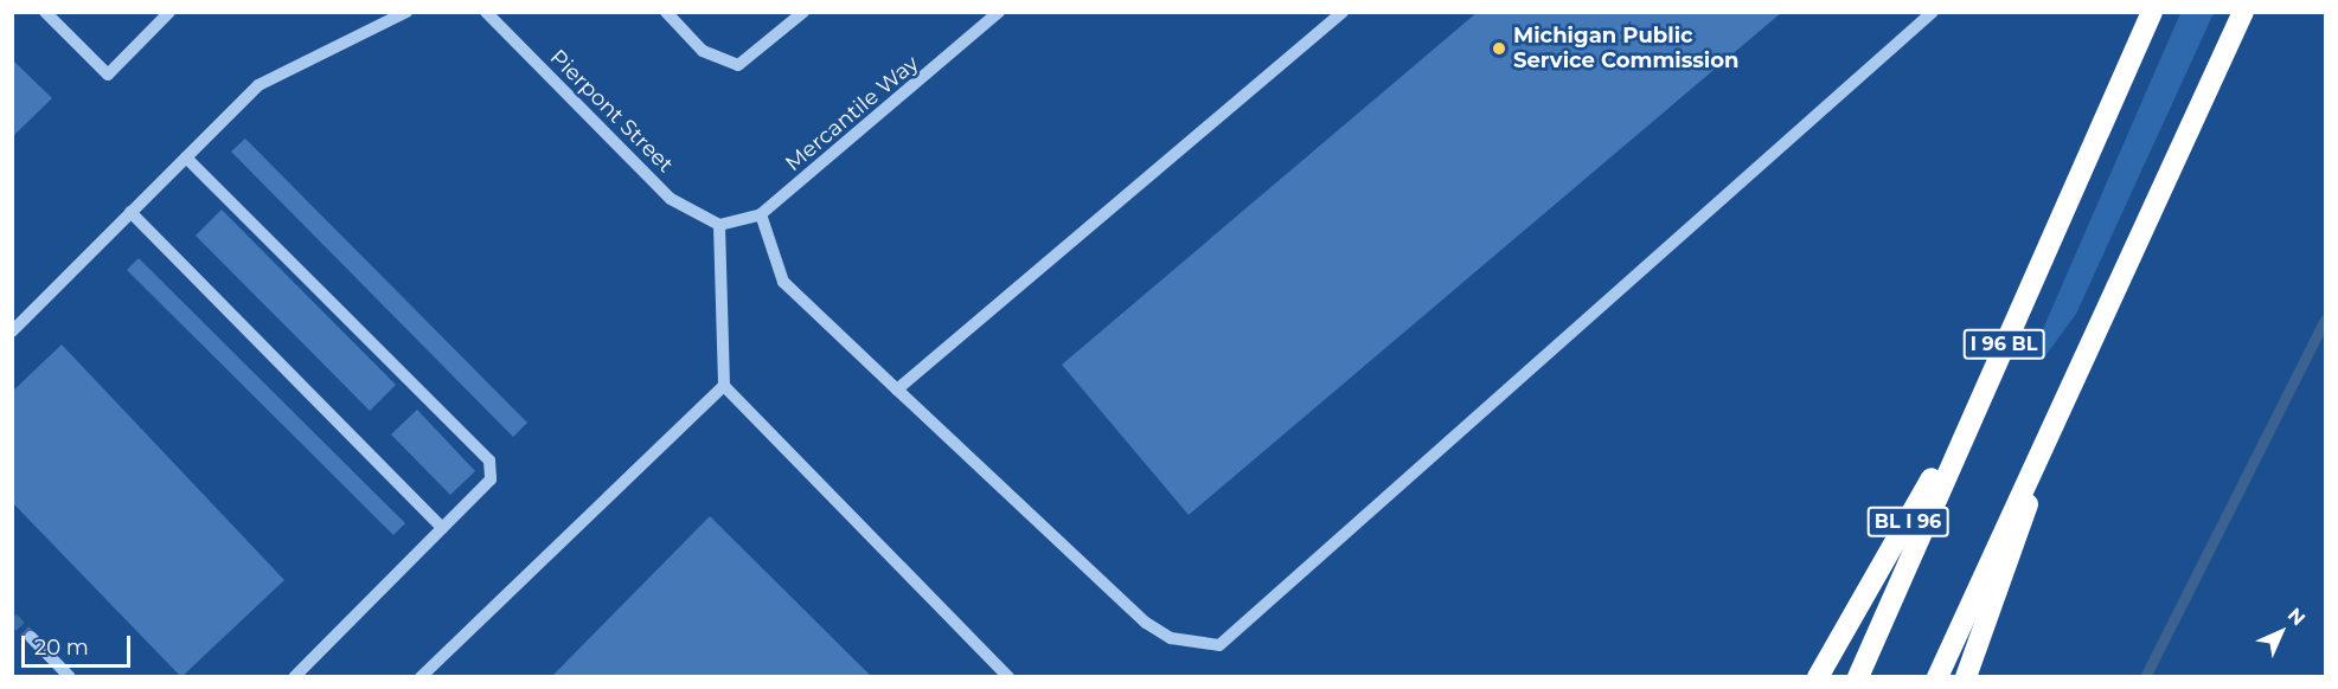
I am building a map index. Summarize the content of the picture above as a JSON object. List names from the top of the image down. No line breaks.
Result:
{"streets":{"highway":["I 96 BL","BL I 96"],"street":["Pierpont Street","Mercantile Way"]},"crossings":[["Pierpont Street","Mercantile Way"],["I 96 BL","BL I 96"]],"places":["Michigan Public Service Commission"],"scale_bar":"20 m","north":"top right"}
